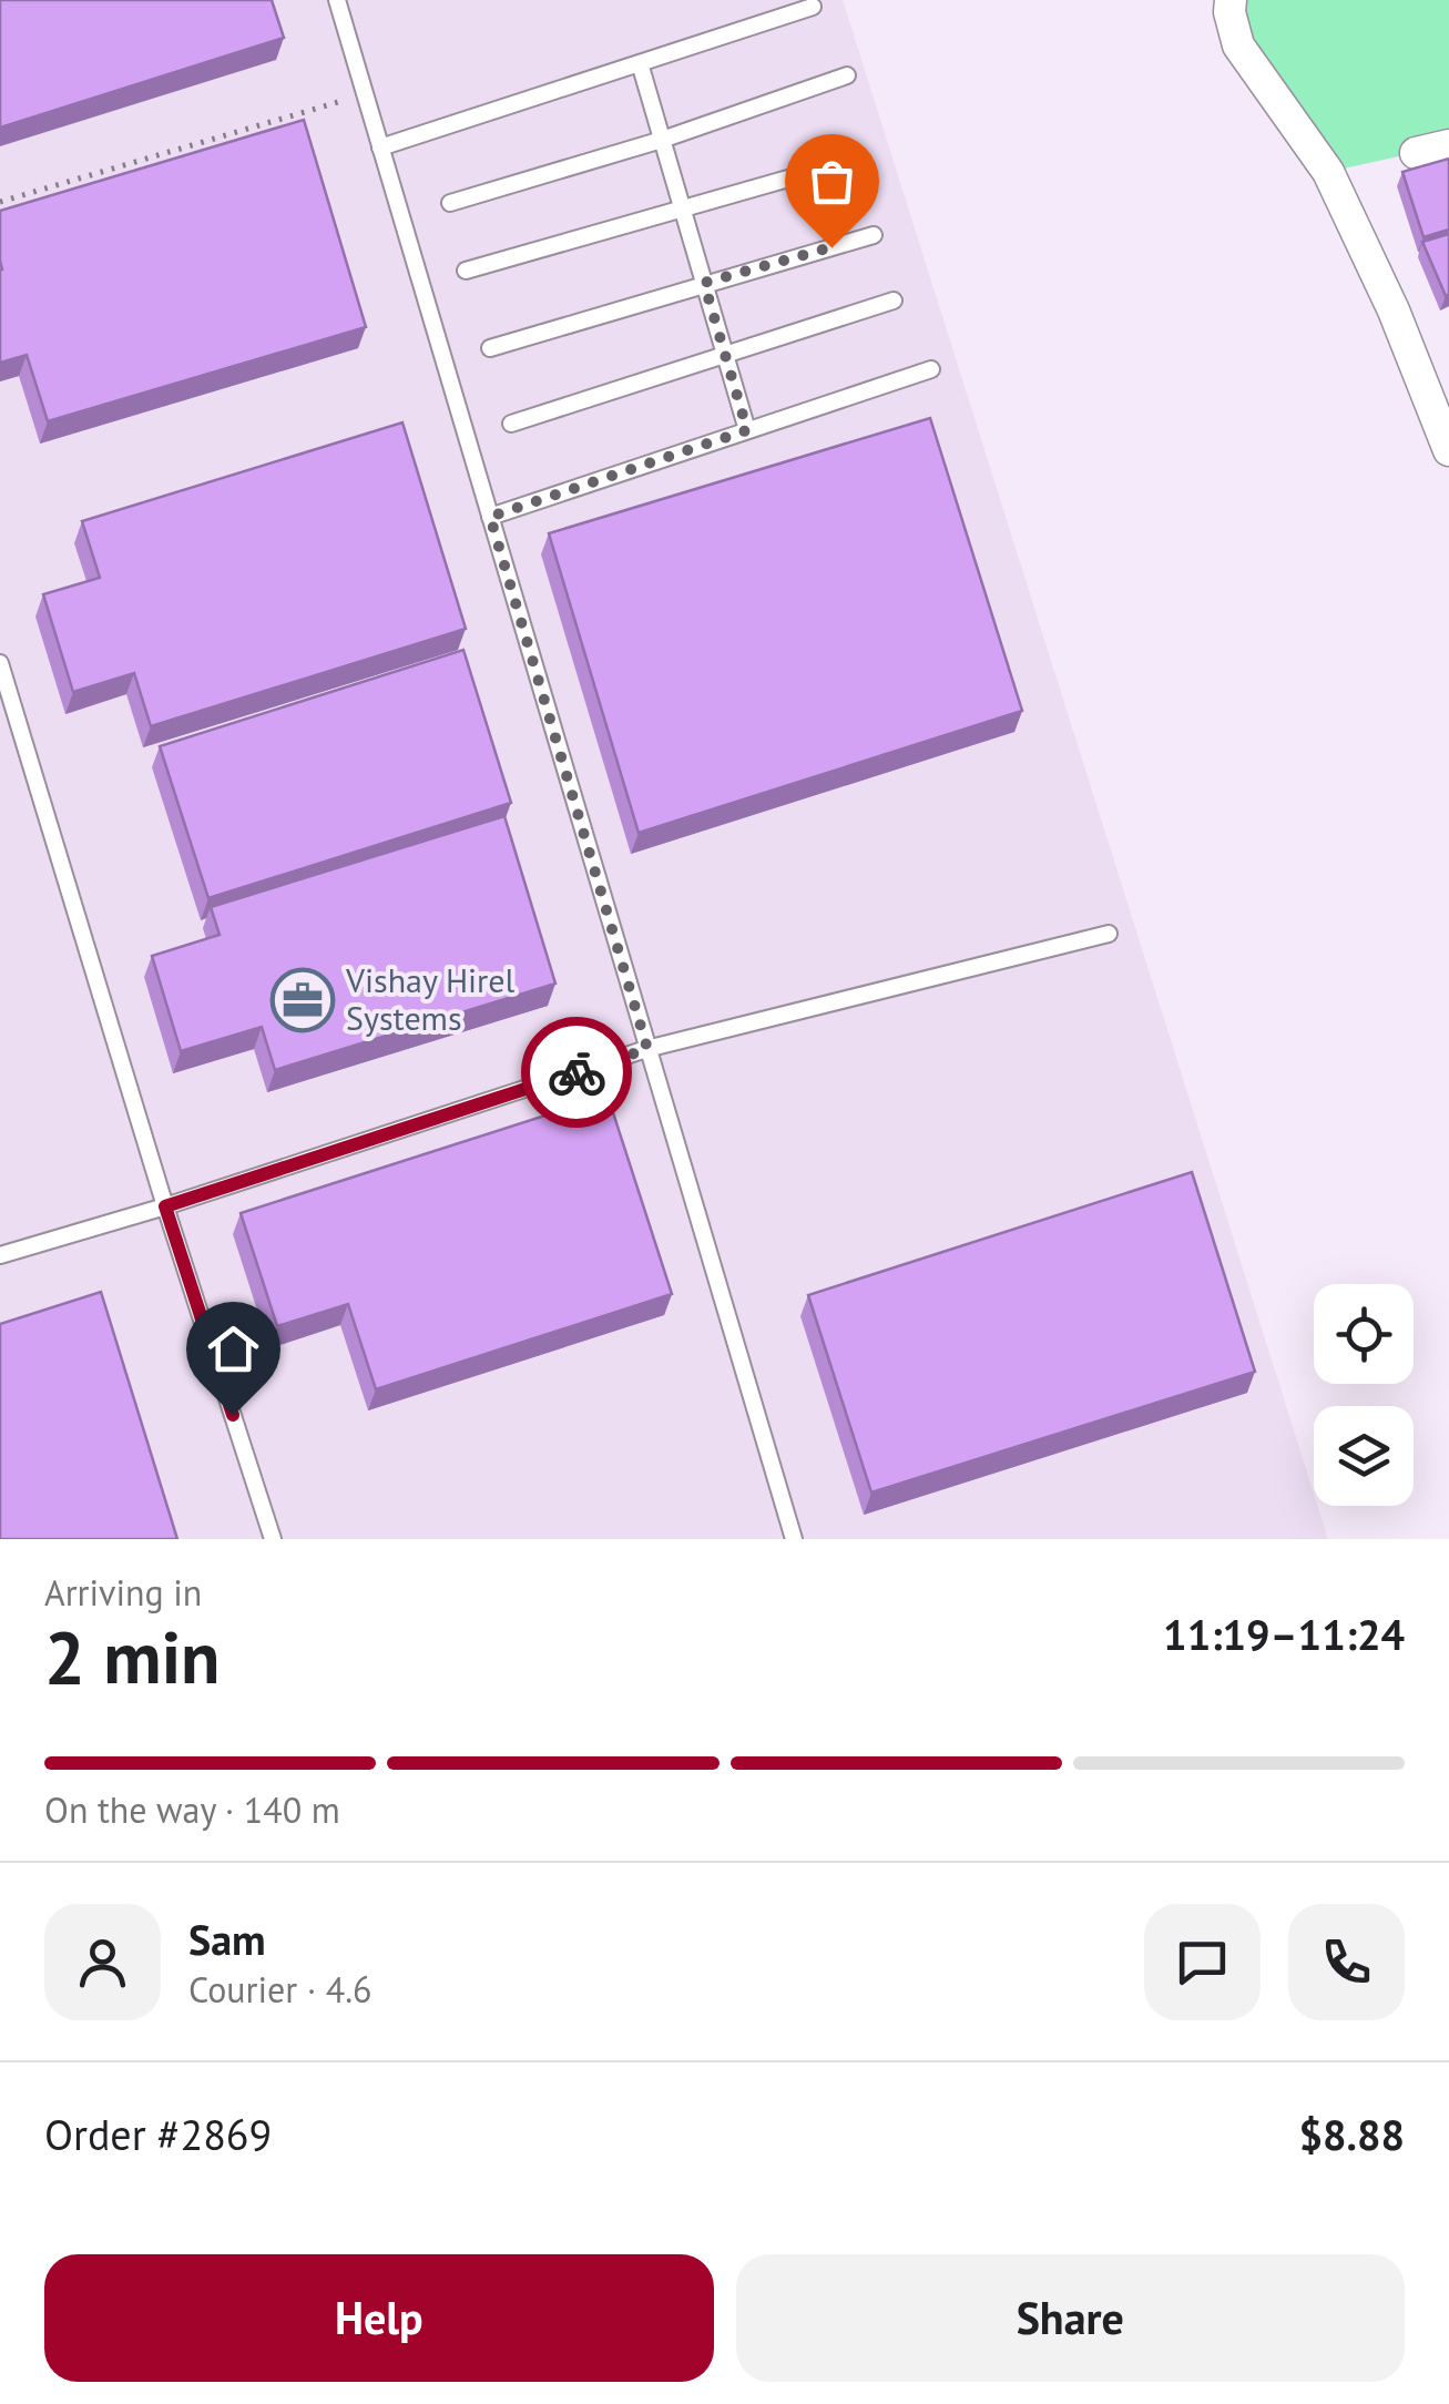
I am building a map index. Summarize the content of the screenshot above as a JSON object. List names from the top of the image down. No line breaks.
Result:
{"places":{"office":["Vishay Hirel Systems"]},"page":{"heading":["2 min","Arriving in","11:19–11:24"],"panel":["Sam","Courier · 4.6","Order #2869","$8.88"],"bar":"On the way · 140 m","buttons":["Help","Share"]}}
